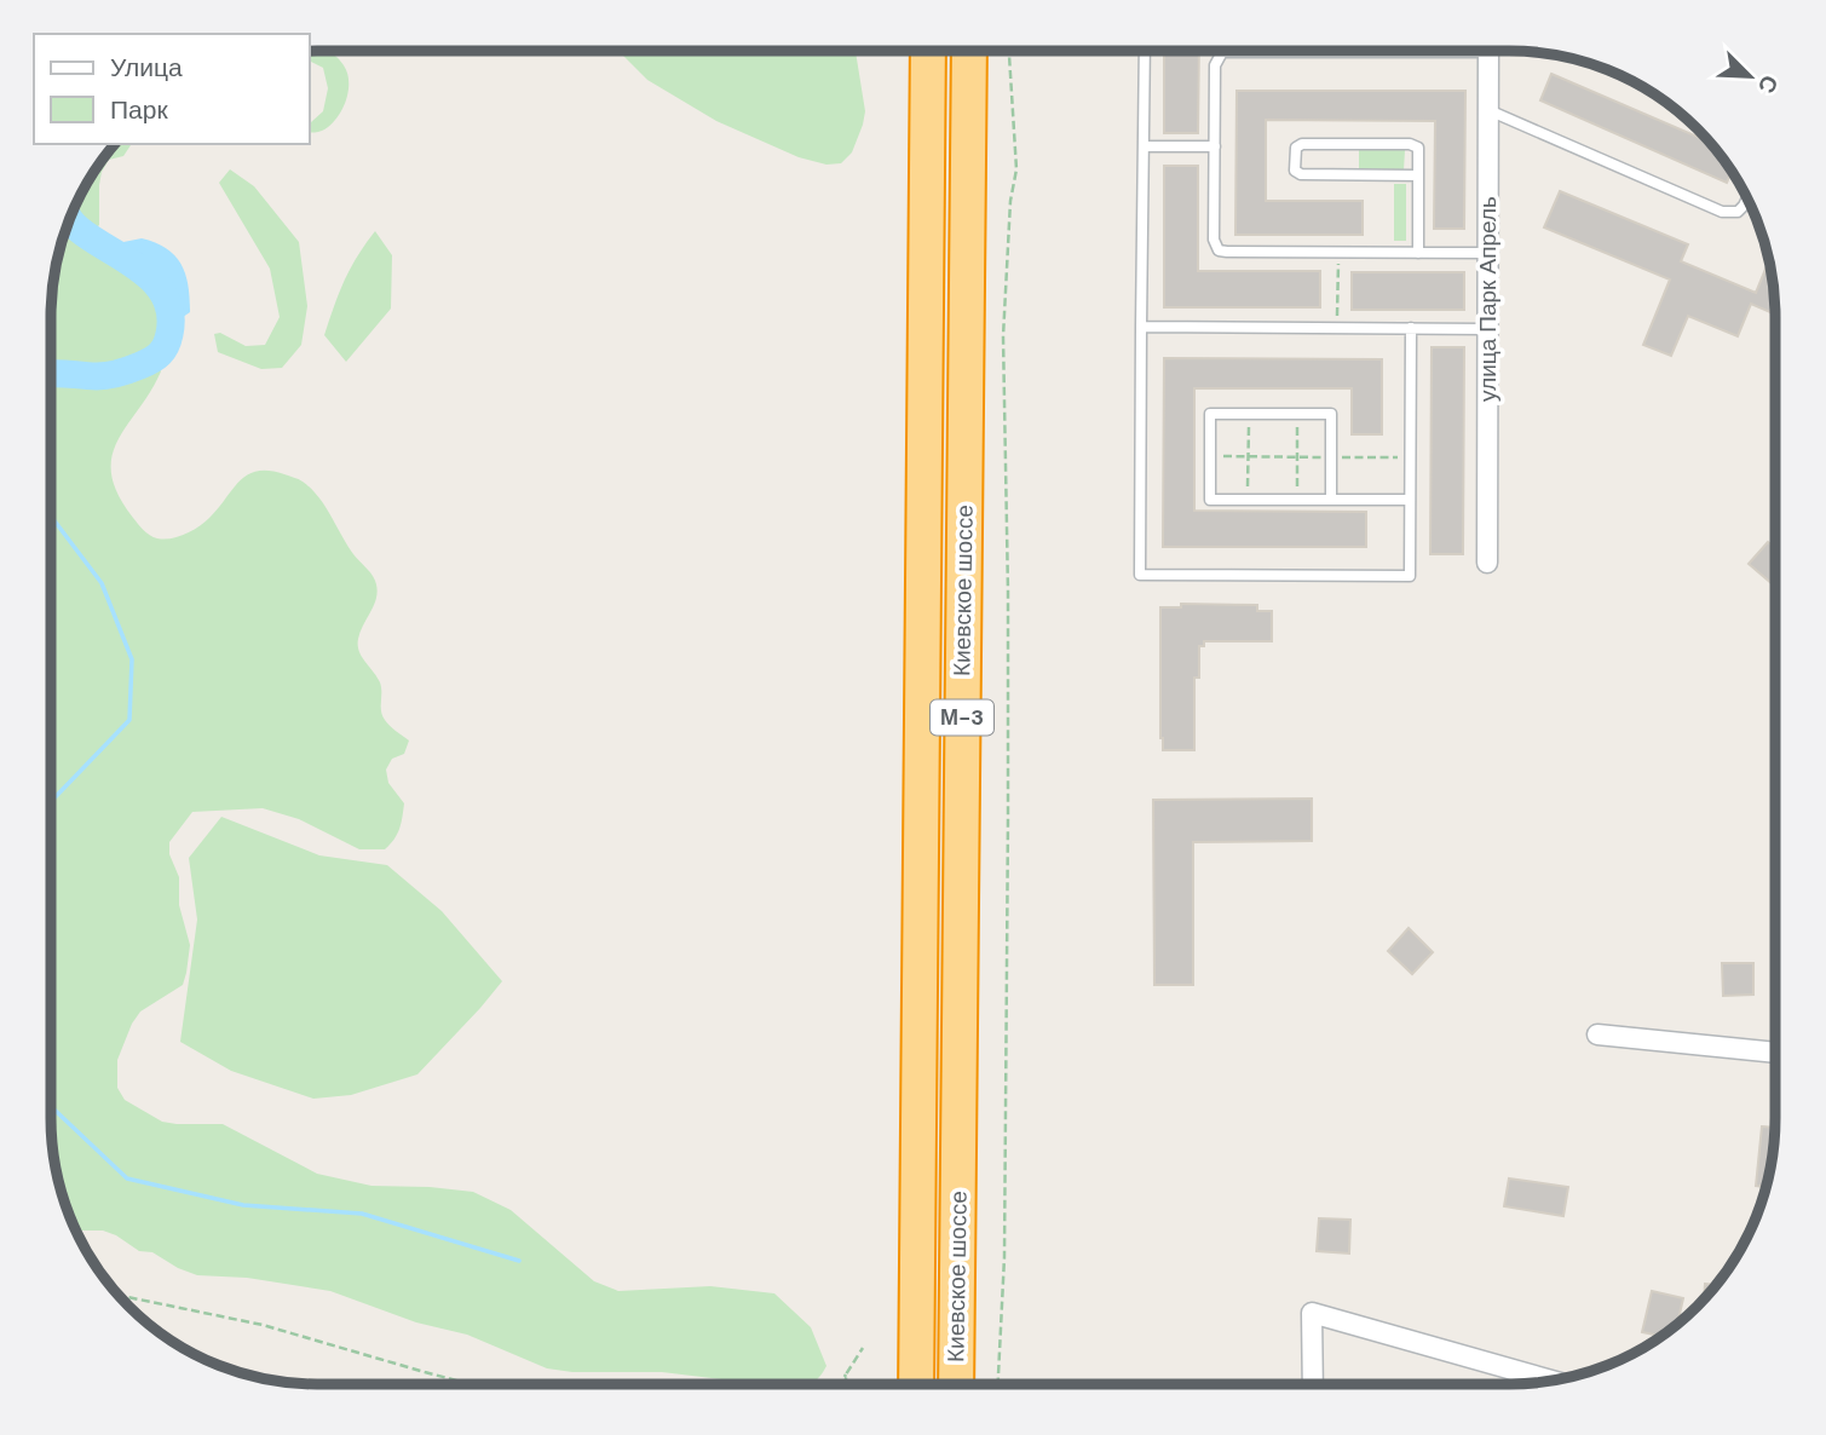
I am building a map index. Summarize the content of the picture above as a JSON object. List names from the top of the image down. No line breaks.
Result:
{"streets":{"highway":["Киевское шоссе","М-3"],"street":["улица Парк Апрель"]},"legend":["Улица","Парк"],"north":"bottom right"}
